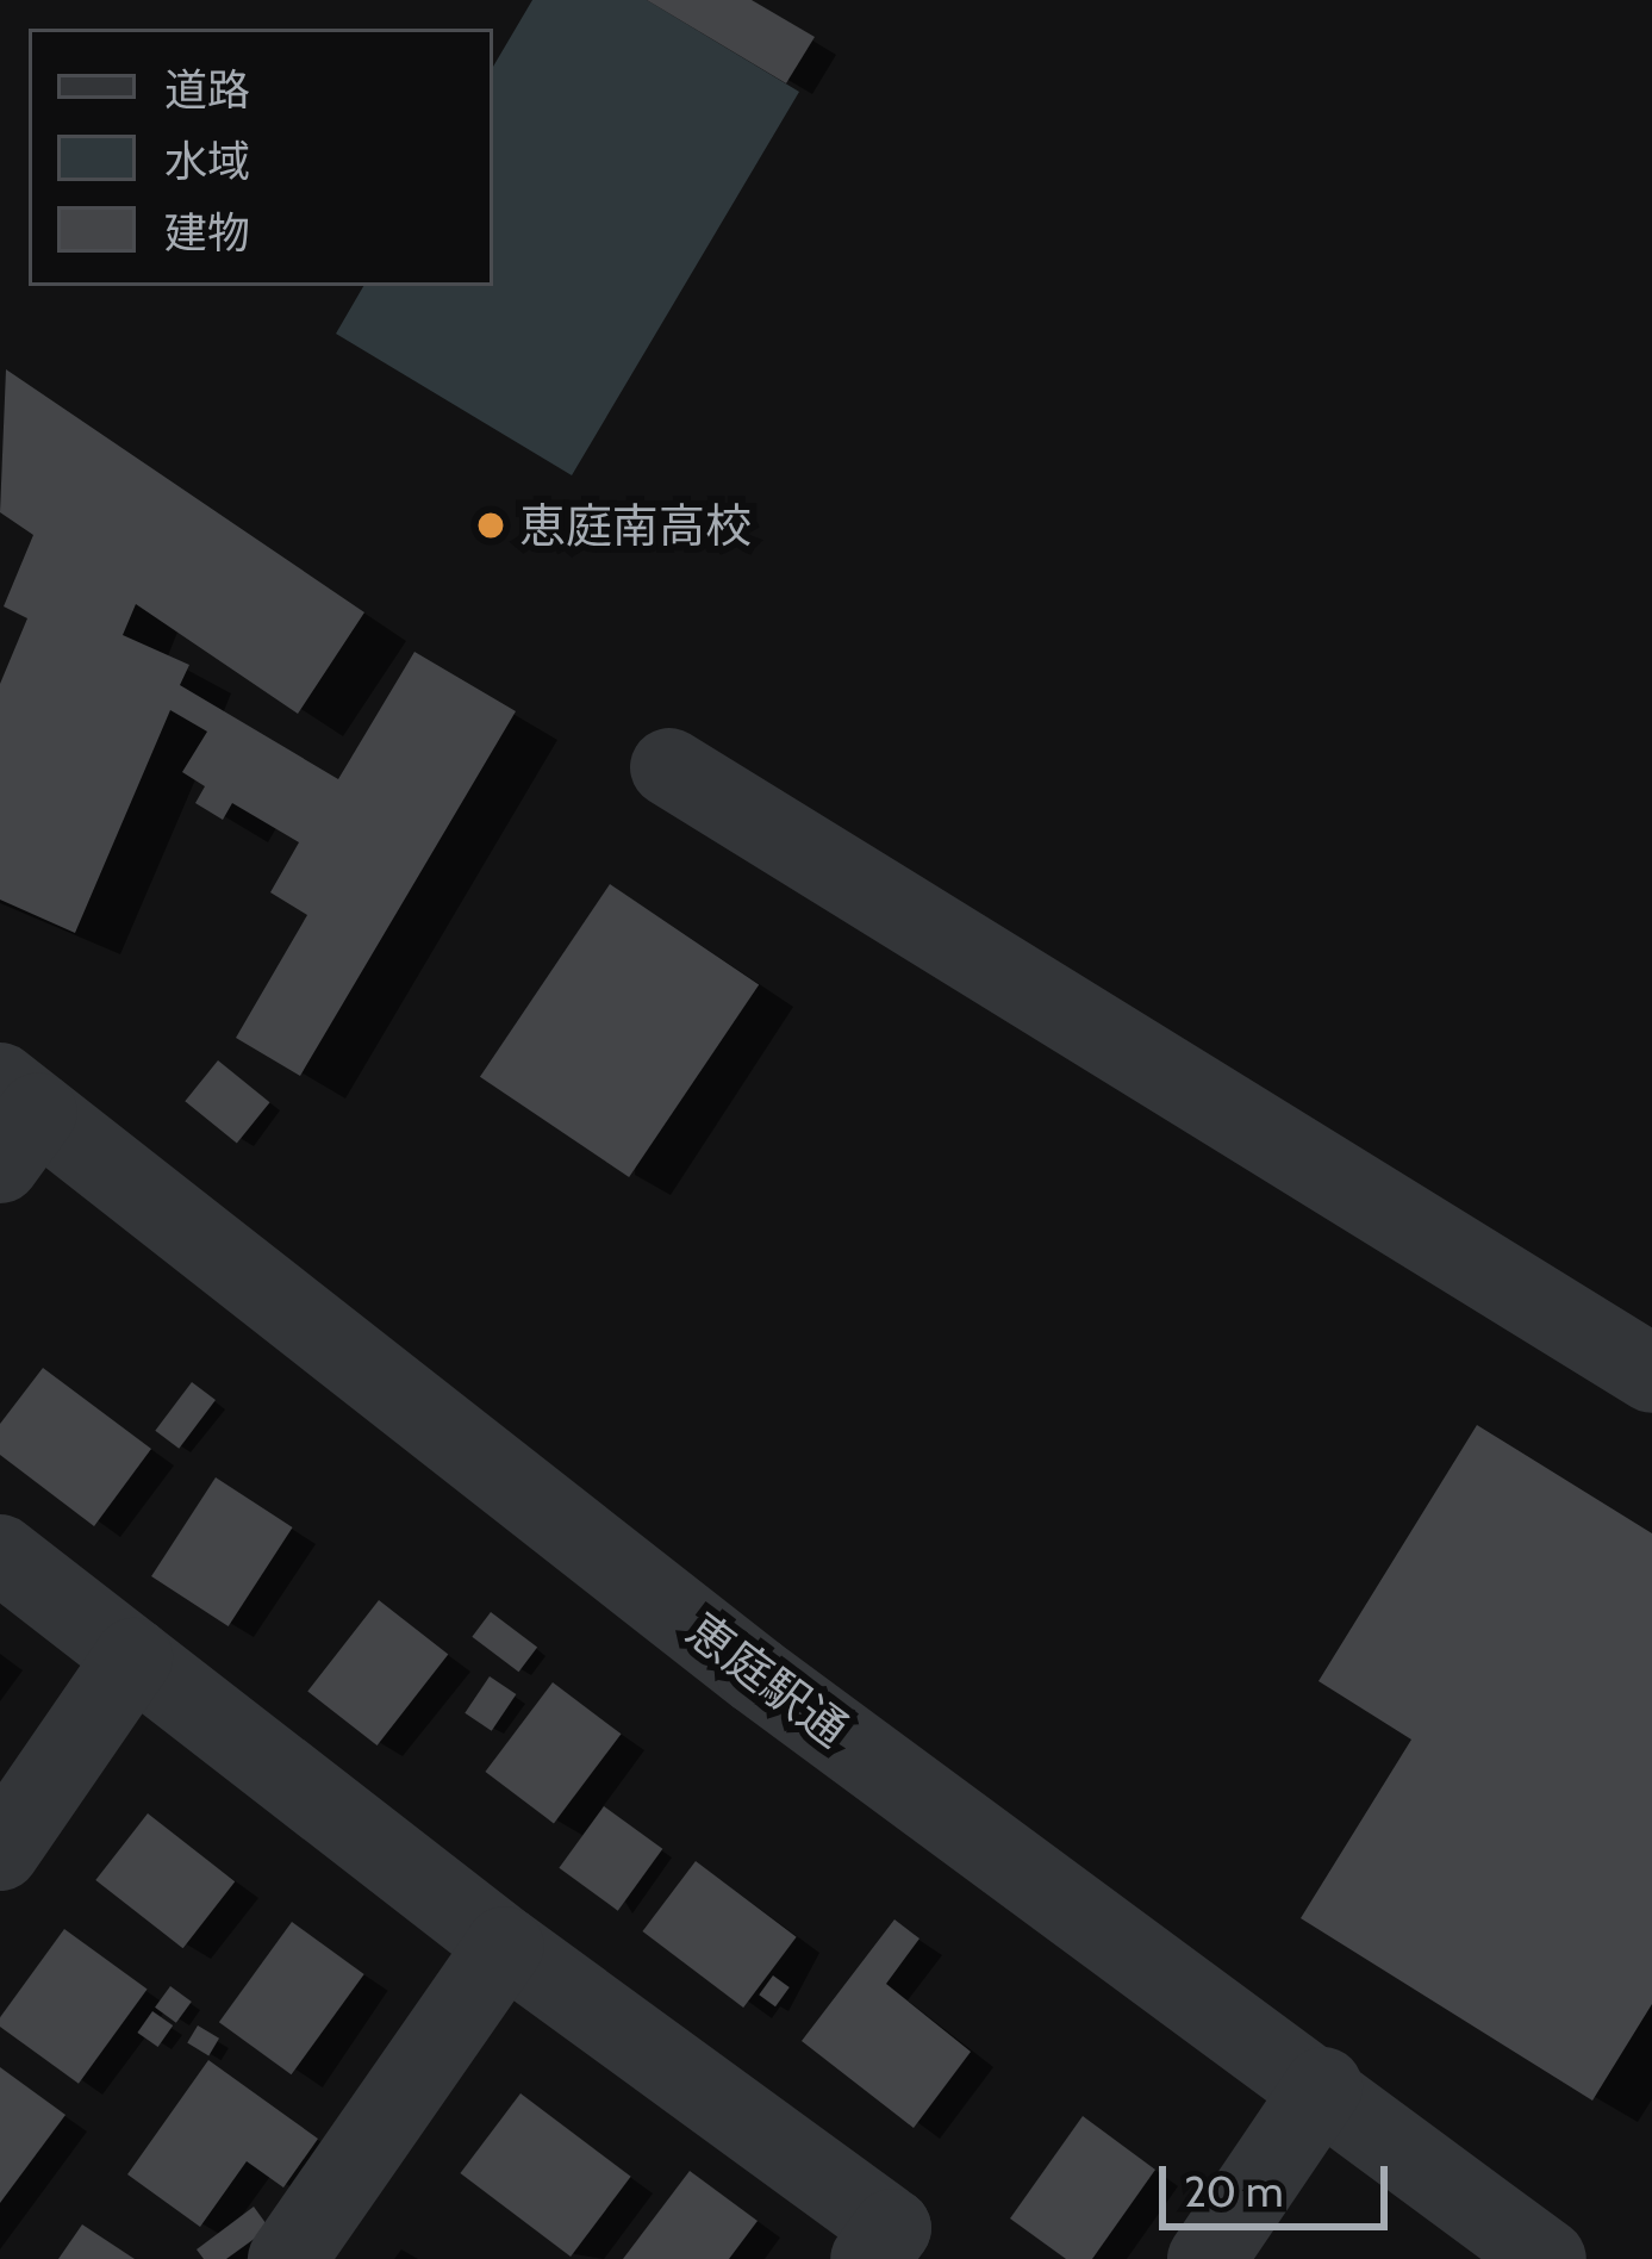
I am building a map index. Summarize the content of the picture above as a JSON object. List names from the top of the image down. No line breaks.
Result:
{"streets":{"street":["恵庭駅通"]},"places":["恵庭南高校"],"legend":["道路","水域","建物"],"scale_bar":"20 m"}
